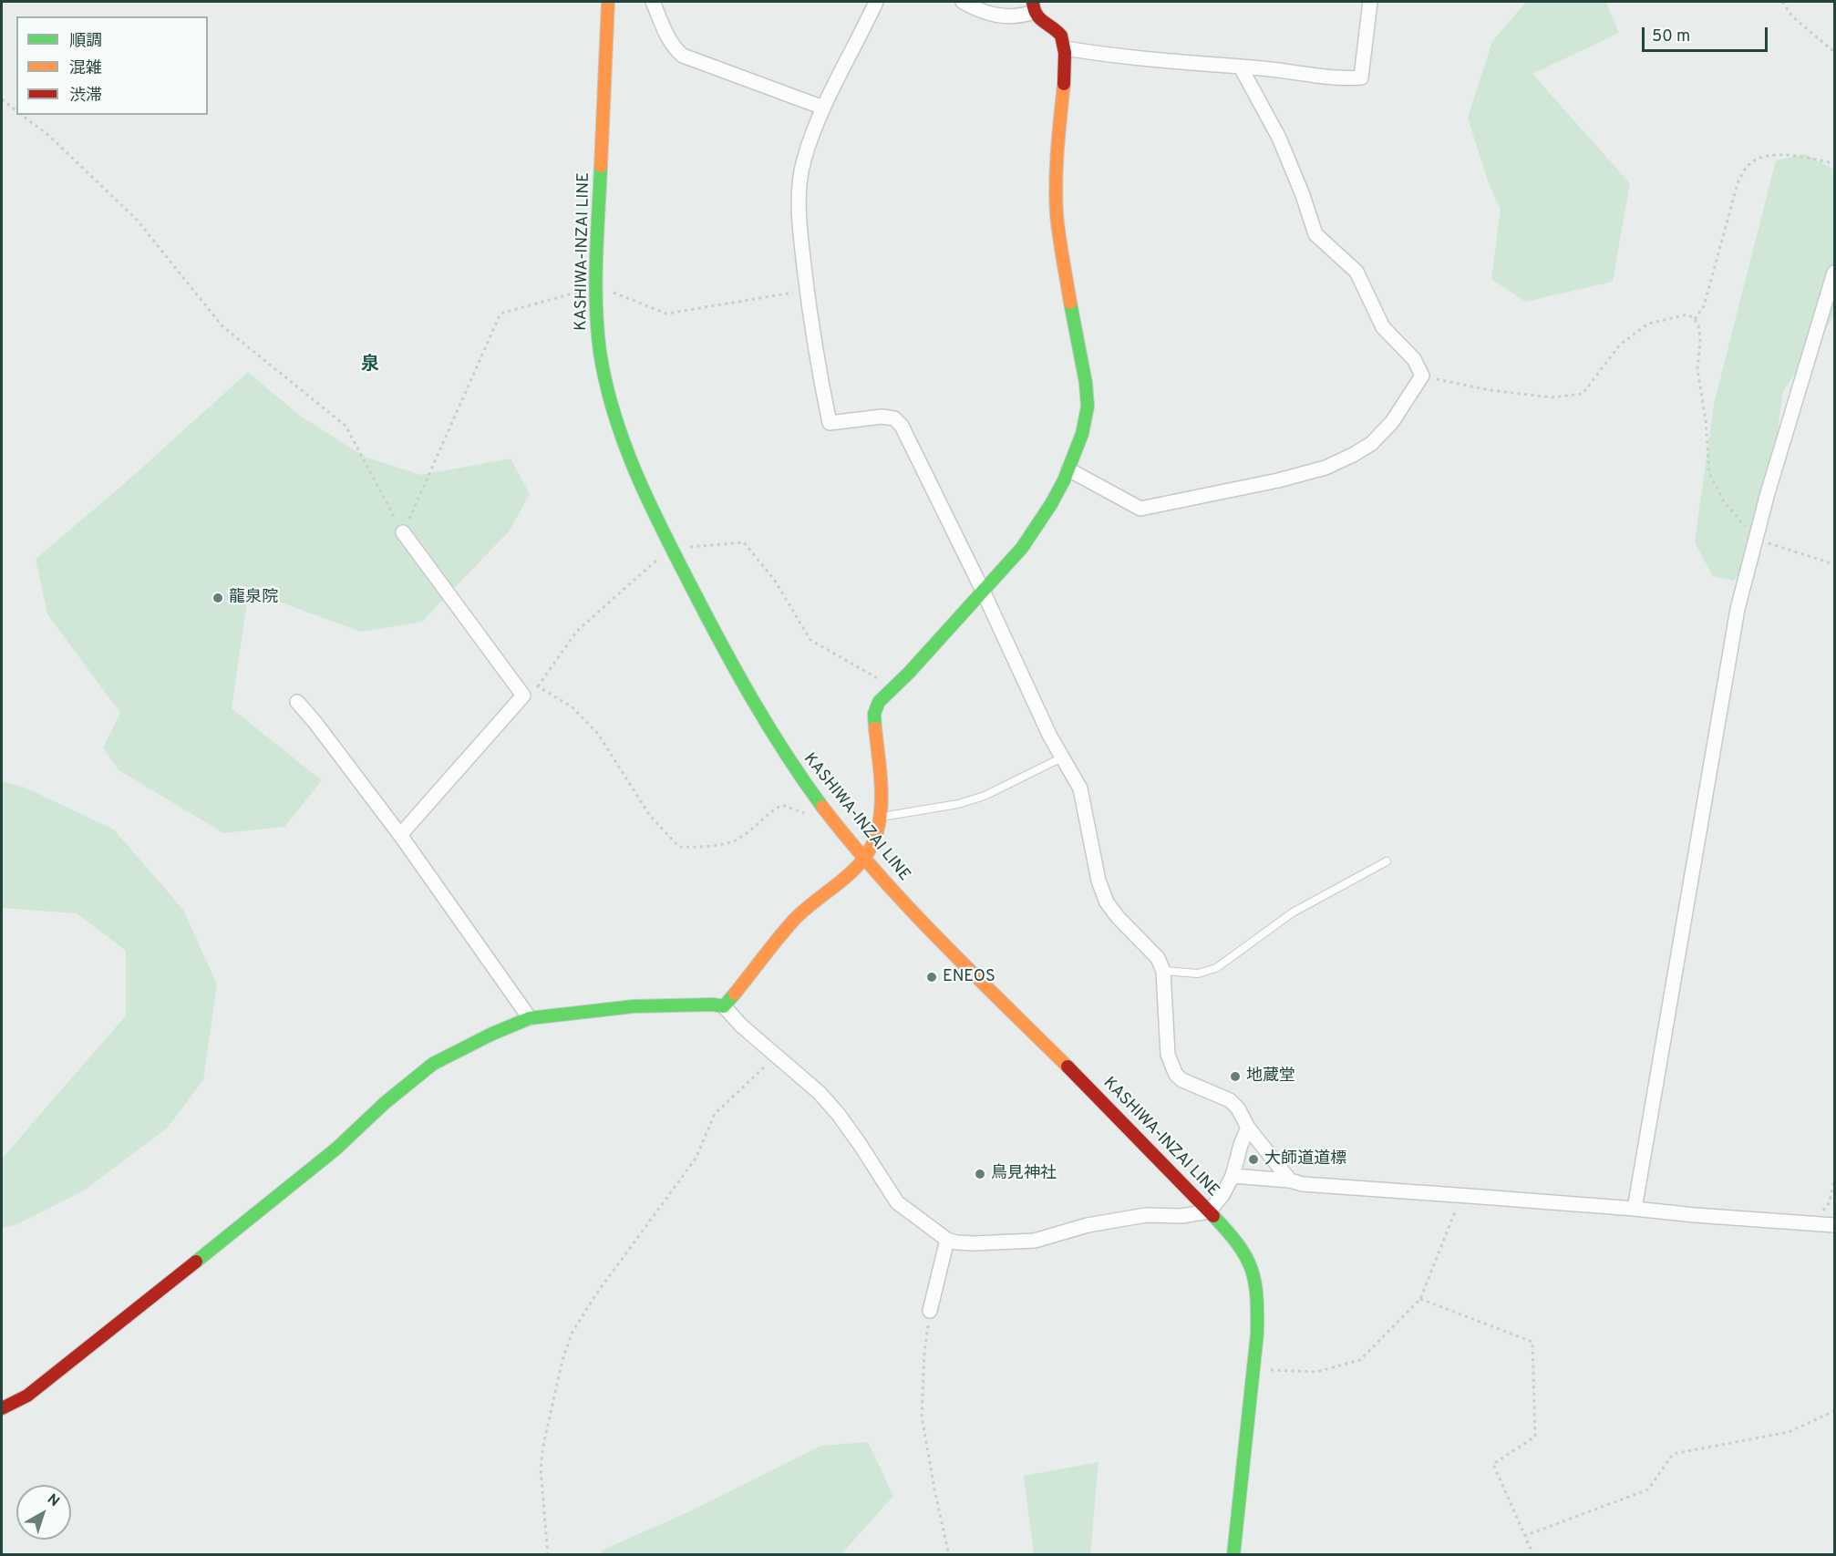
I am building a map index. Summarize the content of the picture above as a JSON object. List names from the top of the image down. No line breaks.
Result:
{"streets":{"street":["KASHIWA-INZAI LINE"]},"districts":["泉"],"places":["龍泉院","ENEOS","地蔵堂","大師道道標","鳥見神社"],"legend":["順調","混雑","渋滞"],"scale_bar":"50 m","north":"top right"}
